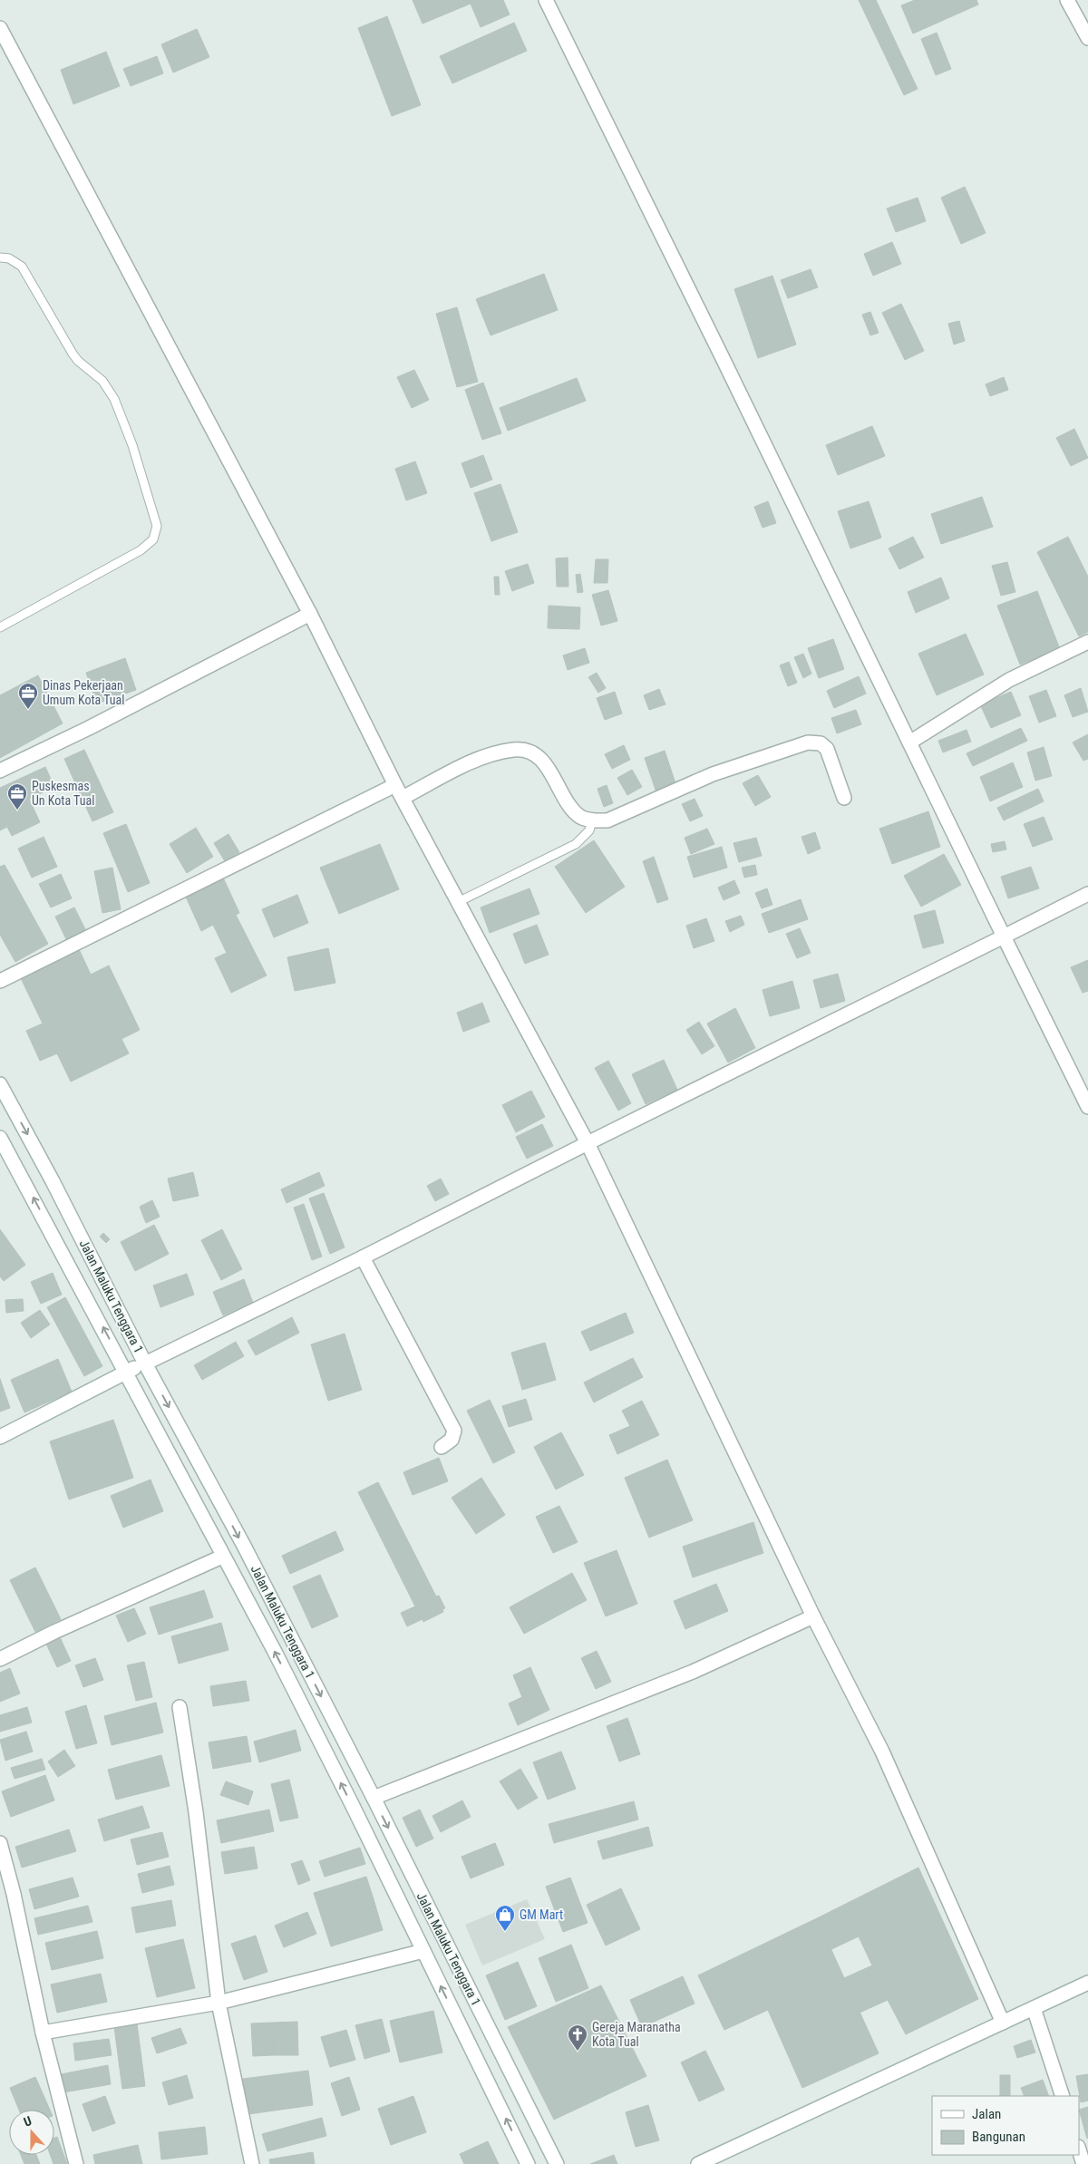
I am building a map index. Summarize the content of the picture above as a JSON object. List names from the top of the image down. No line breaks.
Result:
{"streets":{"street":["Jalan Maluku Tenggara 1"]},"places":{"office":["Dinas Pekerjaan Umum Kota Tual","Puskesmas Un Kota Tual"],"shop":["GM Mart"],"church":["Gereja Maranatha Kota Tual"]},"legend":["Jalan","Bangunan"],"north":"top"}
